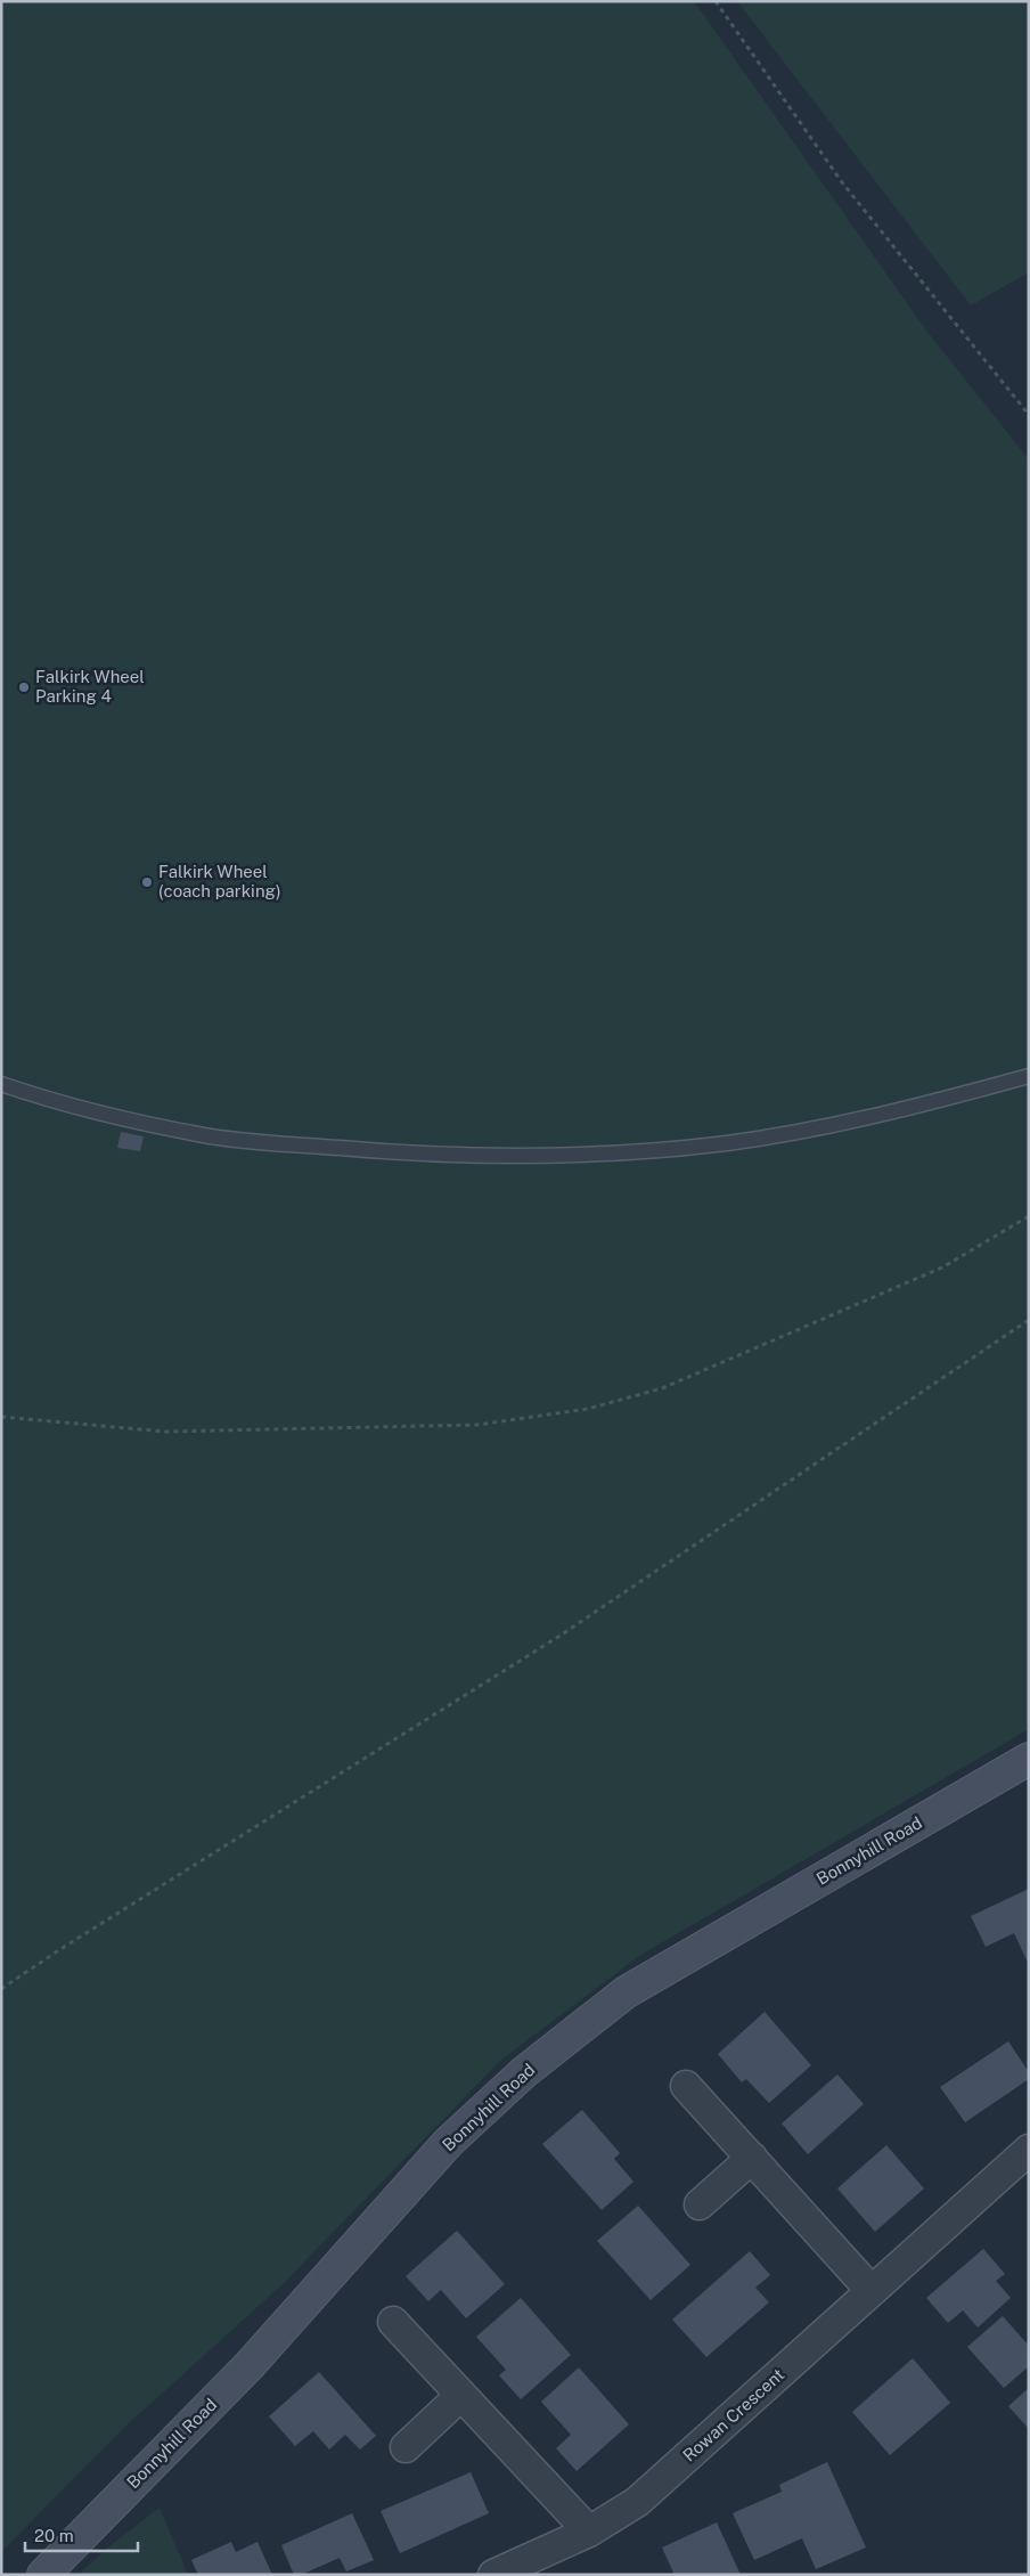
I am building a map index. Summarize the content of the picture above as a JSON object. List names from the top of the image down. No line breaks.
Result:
{"streets":{"main road":["Bonnyhill Road"],"street":["Rowan Crescent"]},"places":["Falkirk Wheel Parking 4","Falkirk Wheel (coach parking)"],"scale_bar":"20 m"}
